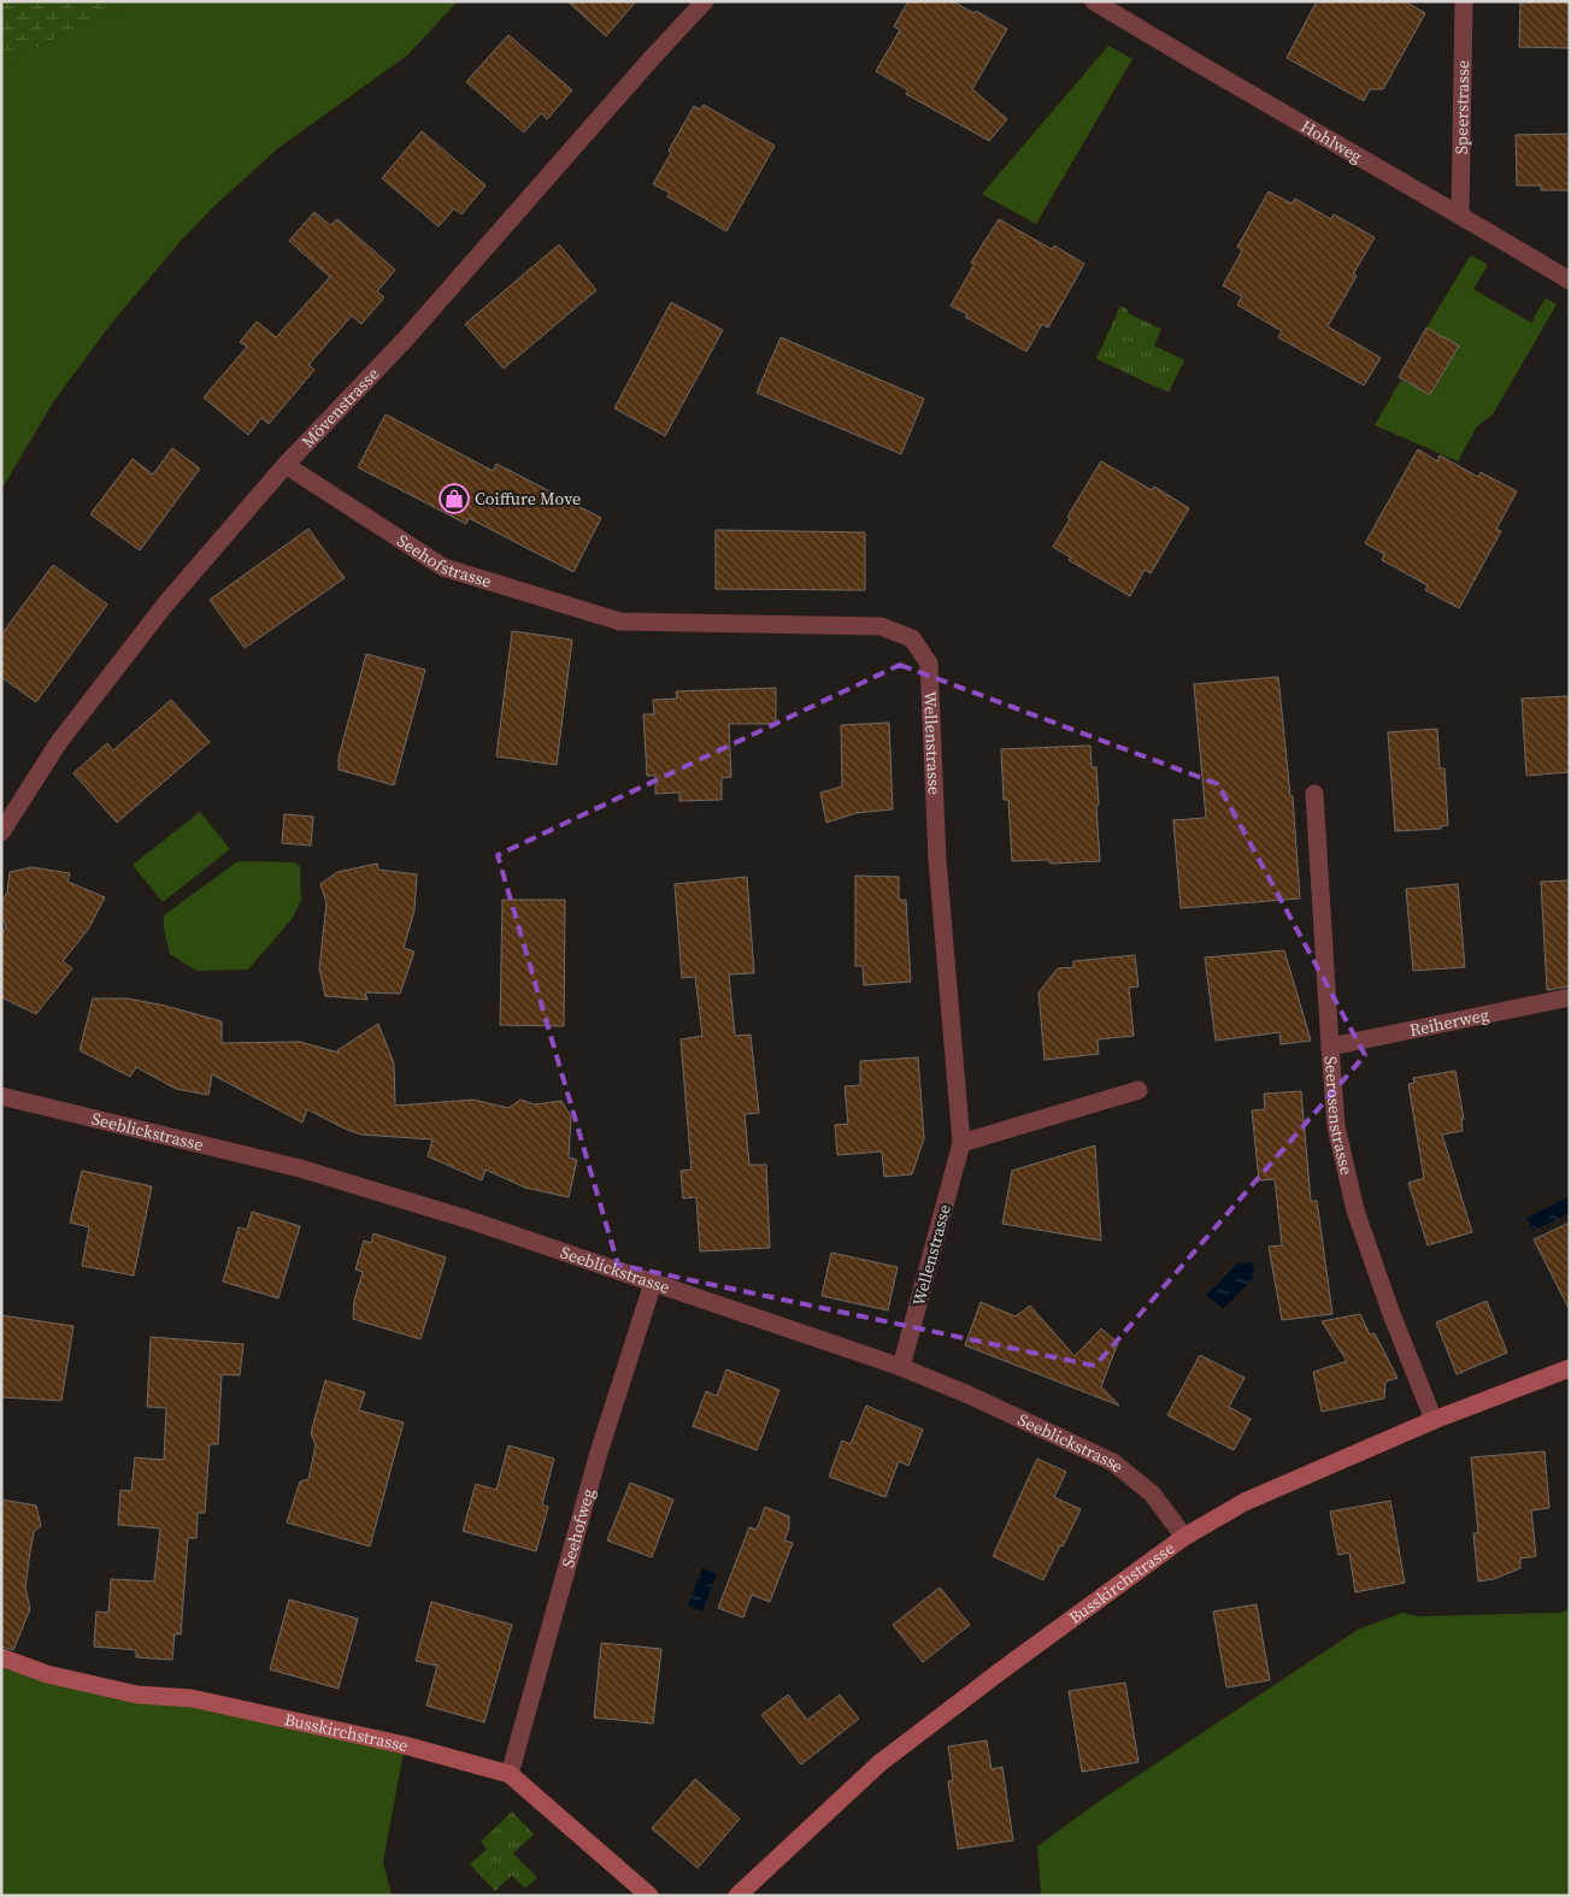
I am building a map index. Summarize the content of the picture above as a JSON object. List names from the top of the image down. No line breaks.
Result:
{"streets":{"street":["Speerstrasse","Hohlweg","Mövenstrasse","Seehofstrasse","Wellenstrasse","Reiherweg","Seerosenstrasse","Seeblickstrasse","Seehofweg","Busskirchstrasse"]},"crossings":[["Speerstrasse","Hohlweg"],["Mövenstrasse","Seehofstrasse"],["Seehofstrasse","Wellenstrasse"],["Wellenstrasse","Seeblickstrasse"],["Reiherweg","Seerosenstrasse"],["Seerosenstrasse","Busskirchstrasse"],["Seeblickstrasse","Seehofweg"],["Seeblickstrasse","Busskirchstrasse"],["Seehofweg","Busskirchstrasse"]],"places":{"shop":["Coiffure Move"]}}
